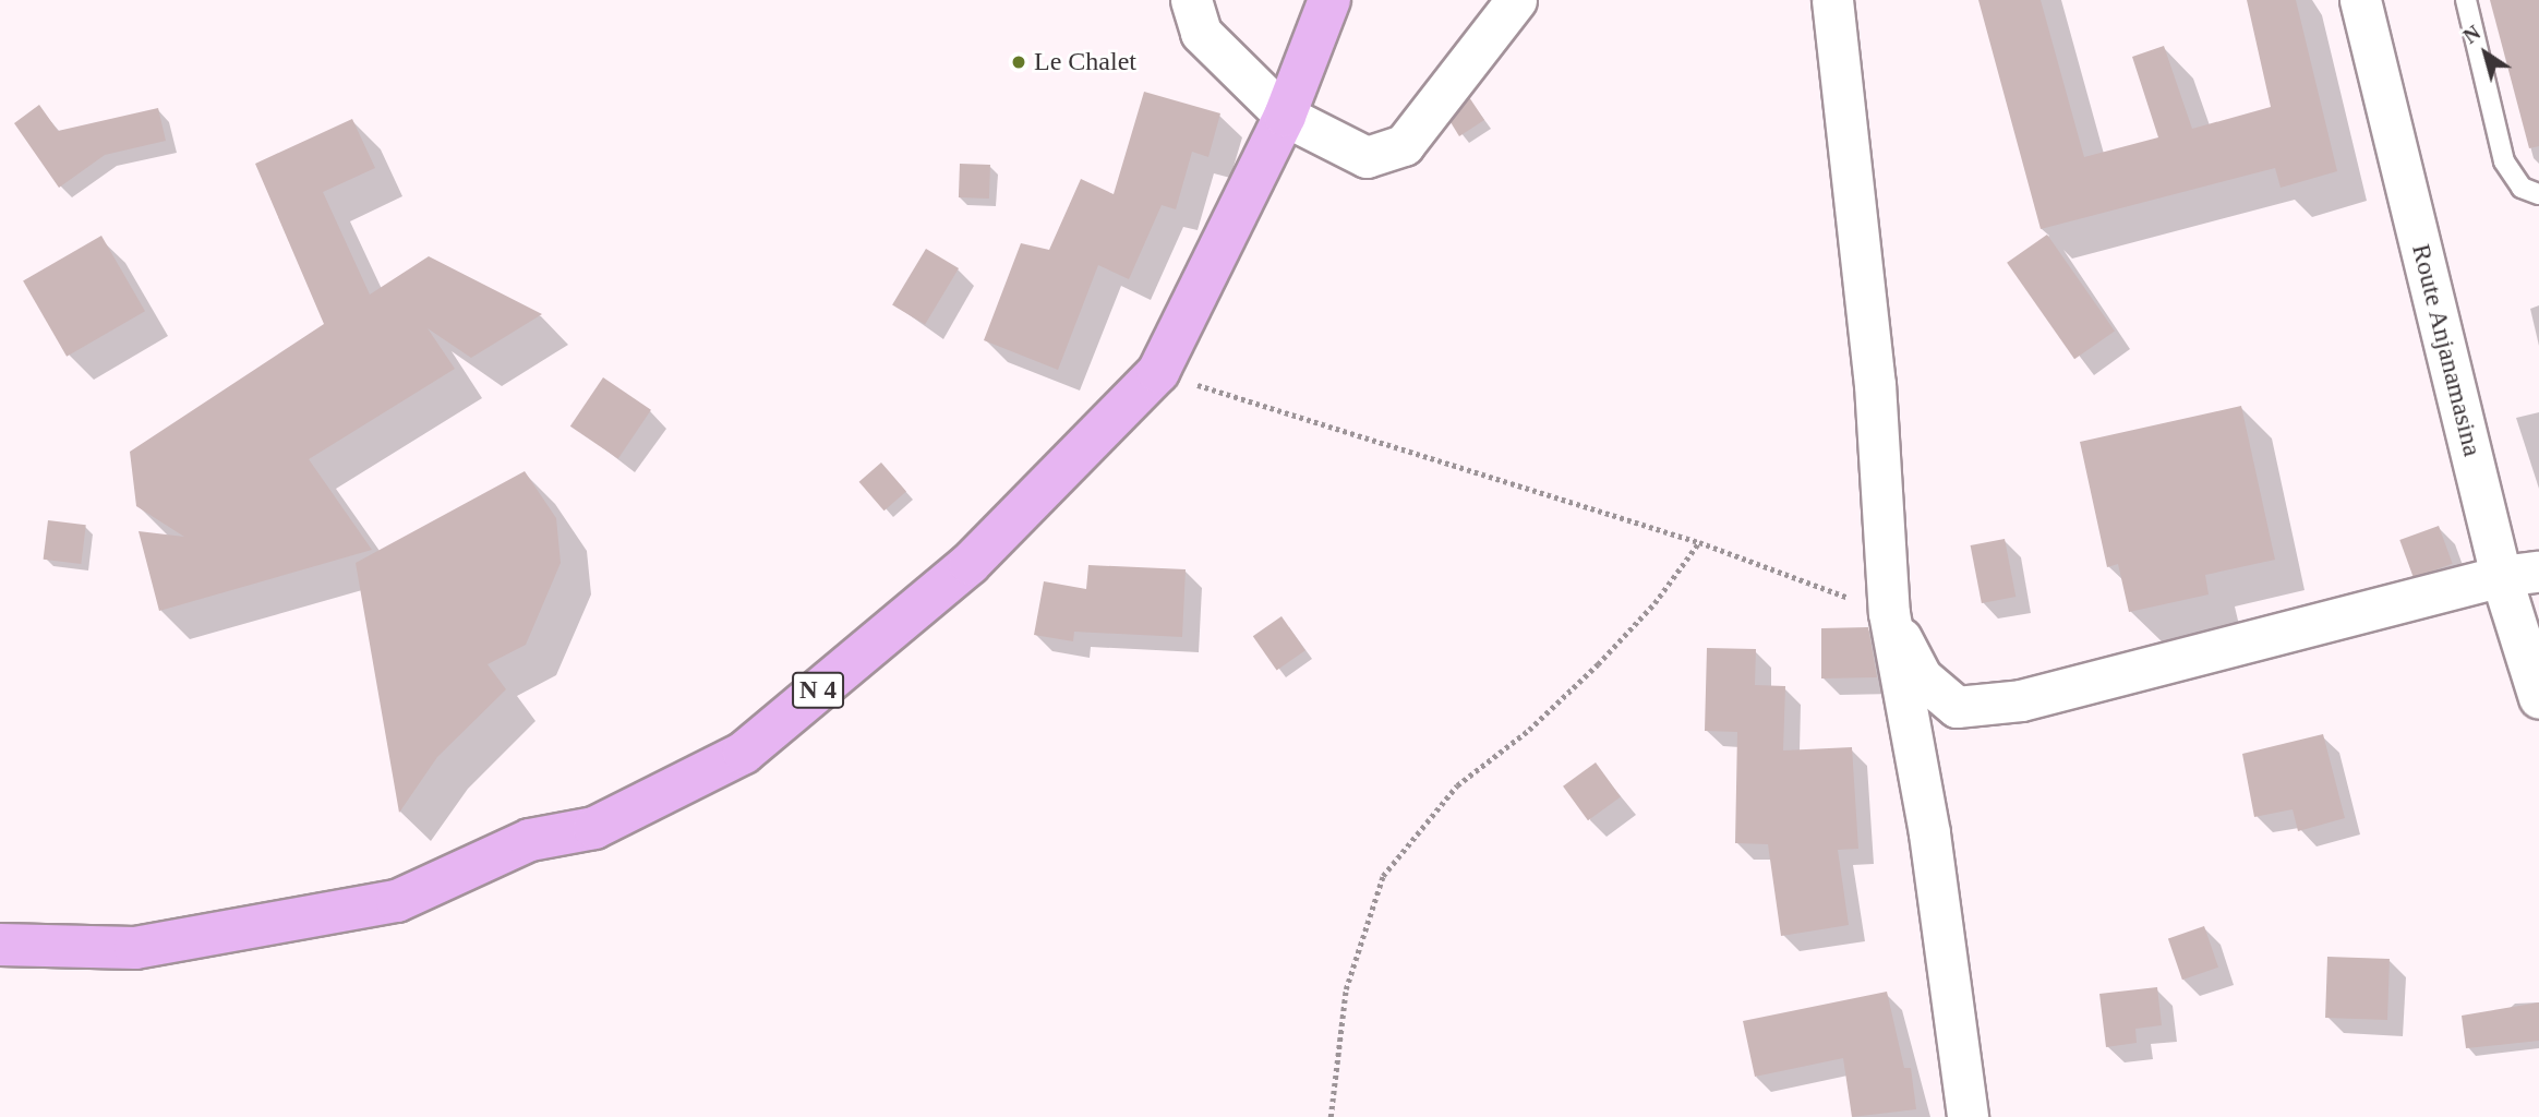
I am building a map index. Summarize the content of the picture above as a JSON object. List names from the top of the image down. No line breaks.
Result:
{"streets":{"main road":["N 4"],"street":["Route Anjanamasina"]},"places":["Le Chalet"],"north":"top left"}
